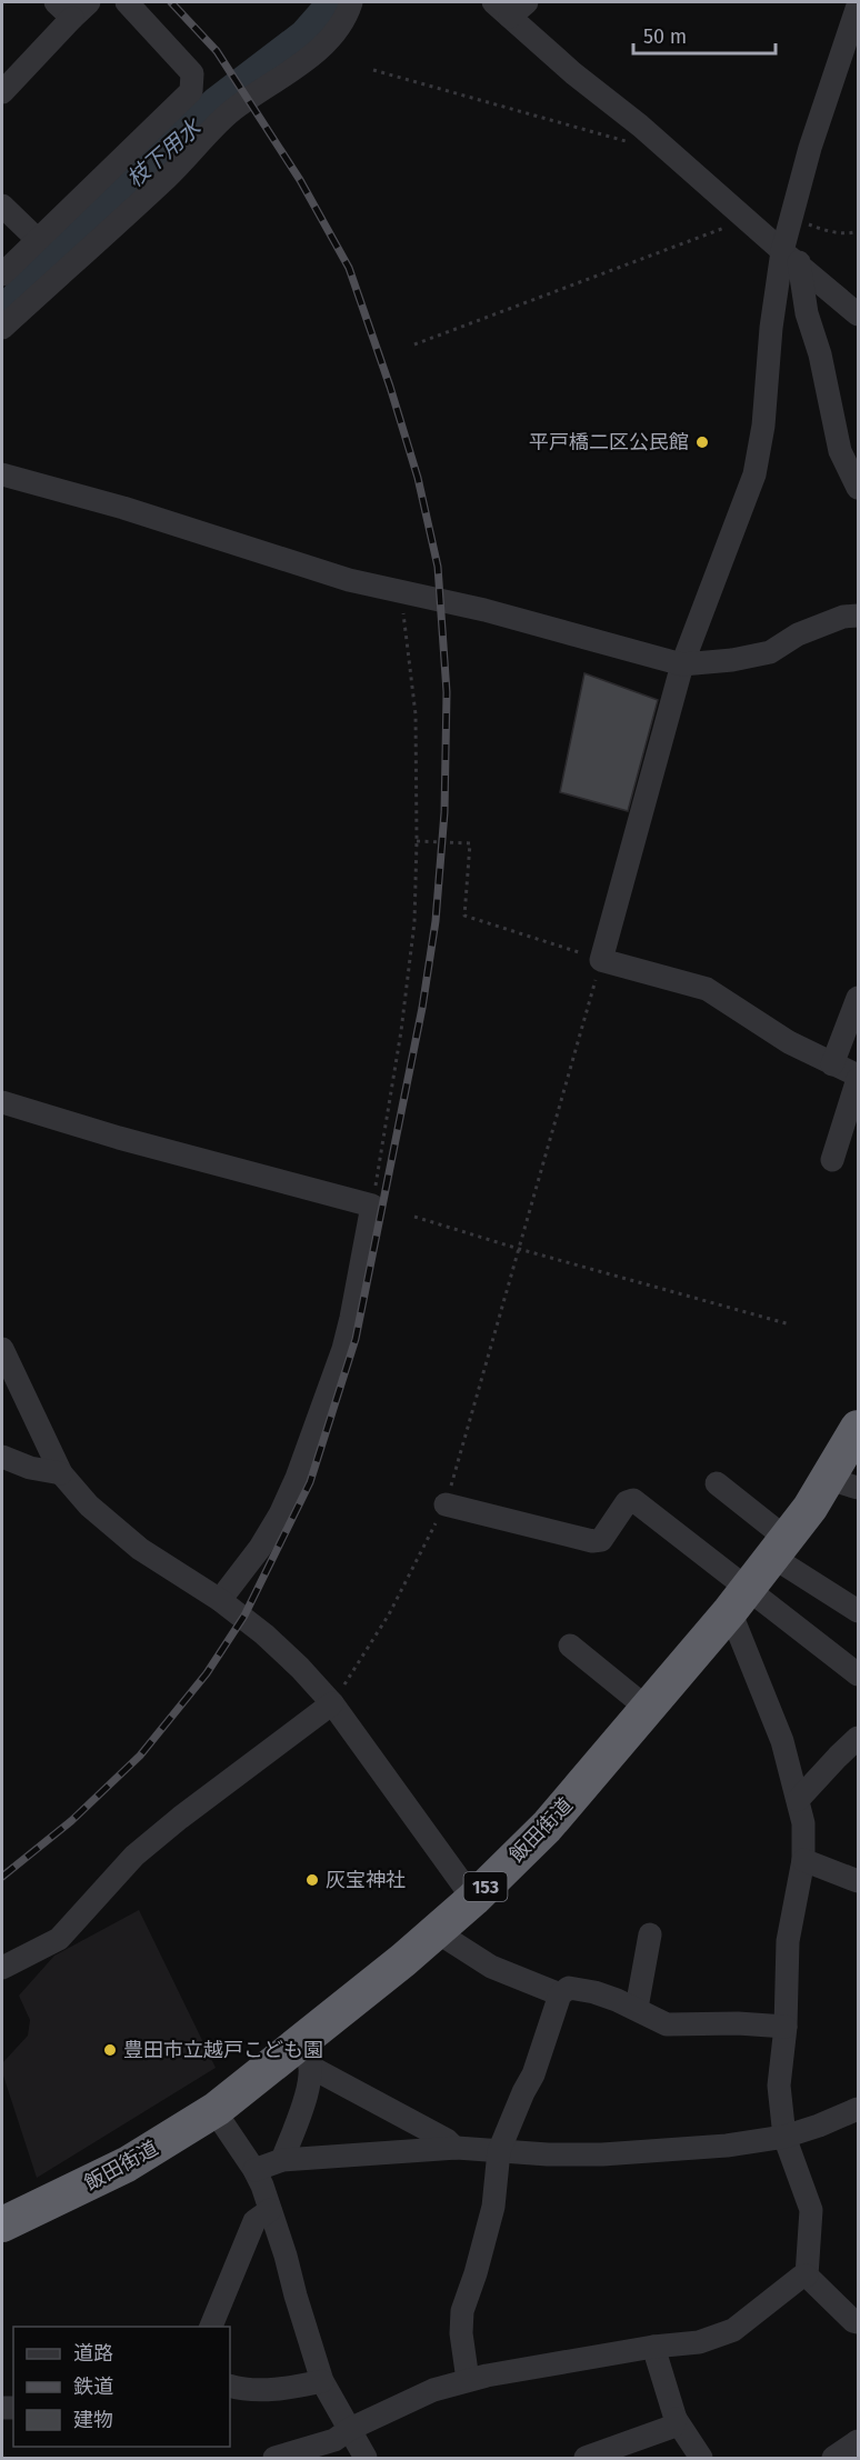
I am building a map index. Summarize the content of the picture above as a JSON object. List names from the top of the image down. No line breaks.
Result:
{"streets":{"highway":["飯田街道","153"]},"water":["枝下用水"],"places":["平戸橋二区公民館","灰宝神社","豊田市立越戸こども園"],"legend":["道路","鉄道","建物"],"scale_bar":"50 m"}
